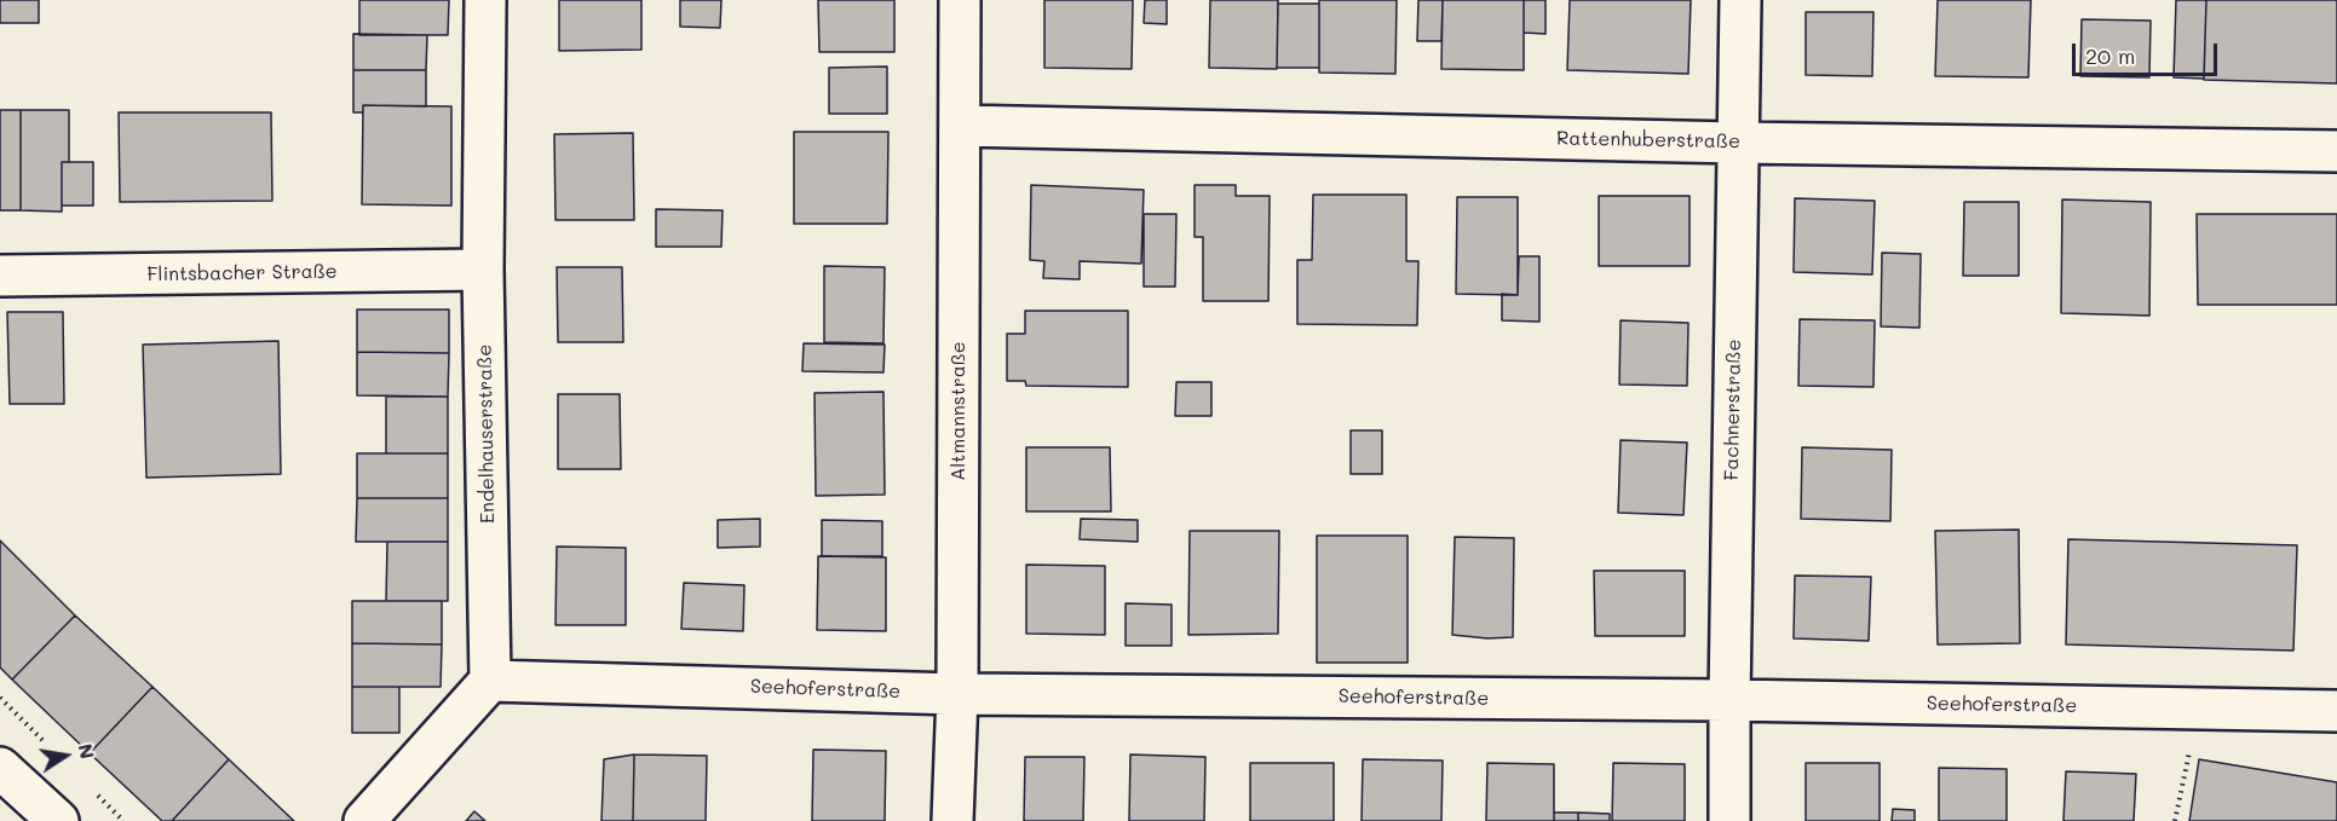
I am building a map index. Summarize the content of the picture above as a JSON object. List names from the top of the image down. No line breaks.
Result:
{"streets":{"street":["Rattenhuberstraße","Flintsbacher Straße","Fachnerstraße","Altmannstraße","Endelhauserstraße","Seehoferstraße"]},"crossings":[["Rattenhuberstraße","Fachnerstraße"],["Rattenhuberstraße","Altmannstraße"],["Flintsbacher Straße","Endelhauserstraße"],["Fachnerstraße","Seehoferstraße"],["Altmannstraße","Seehoferstraße"],["Endelhauserstraße","Seehoferstraße"]],"scale_bar":"20 m","north":"right"}
